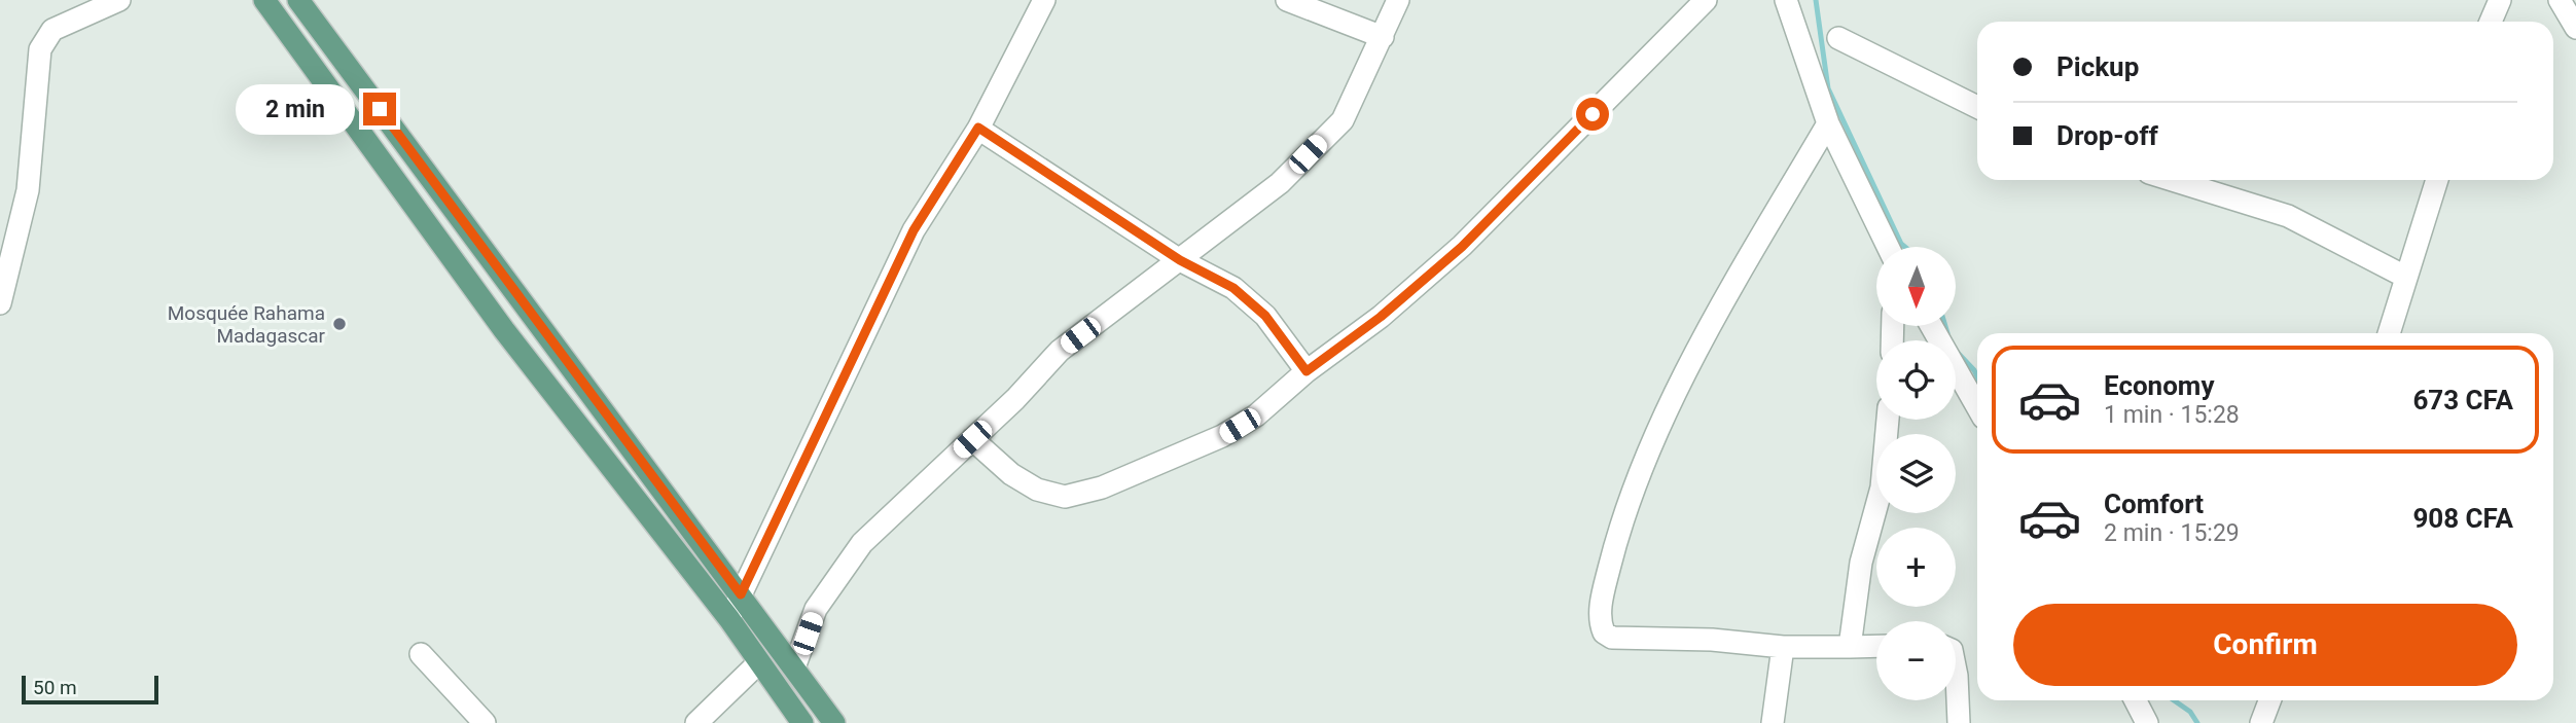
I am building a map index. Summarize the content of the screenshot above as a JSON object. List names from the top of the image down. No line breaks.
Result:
{"places":["Mosquée Rahama Madagascar"],"scale_bar":"50 m","north":"bottom","page":{"banner":["Pickup","Drop-off"],"bubble":"2 min","map_buttons":["+","−"],"list":[{"name":"Economy","note":"1 min · 15:28","value":"673 CFA"},{"name":"Comfort","note":"2 min · 15:29","value":"908 CFA"}],"buttons":"Confirm","scale":"50 m"}}
